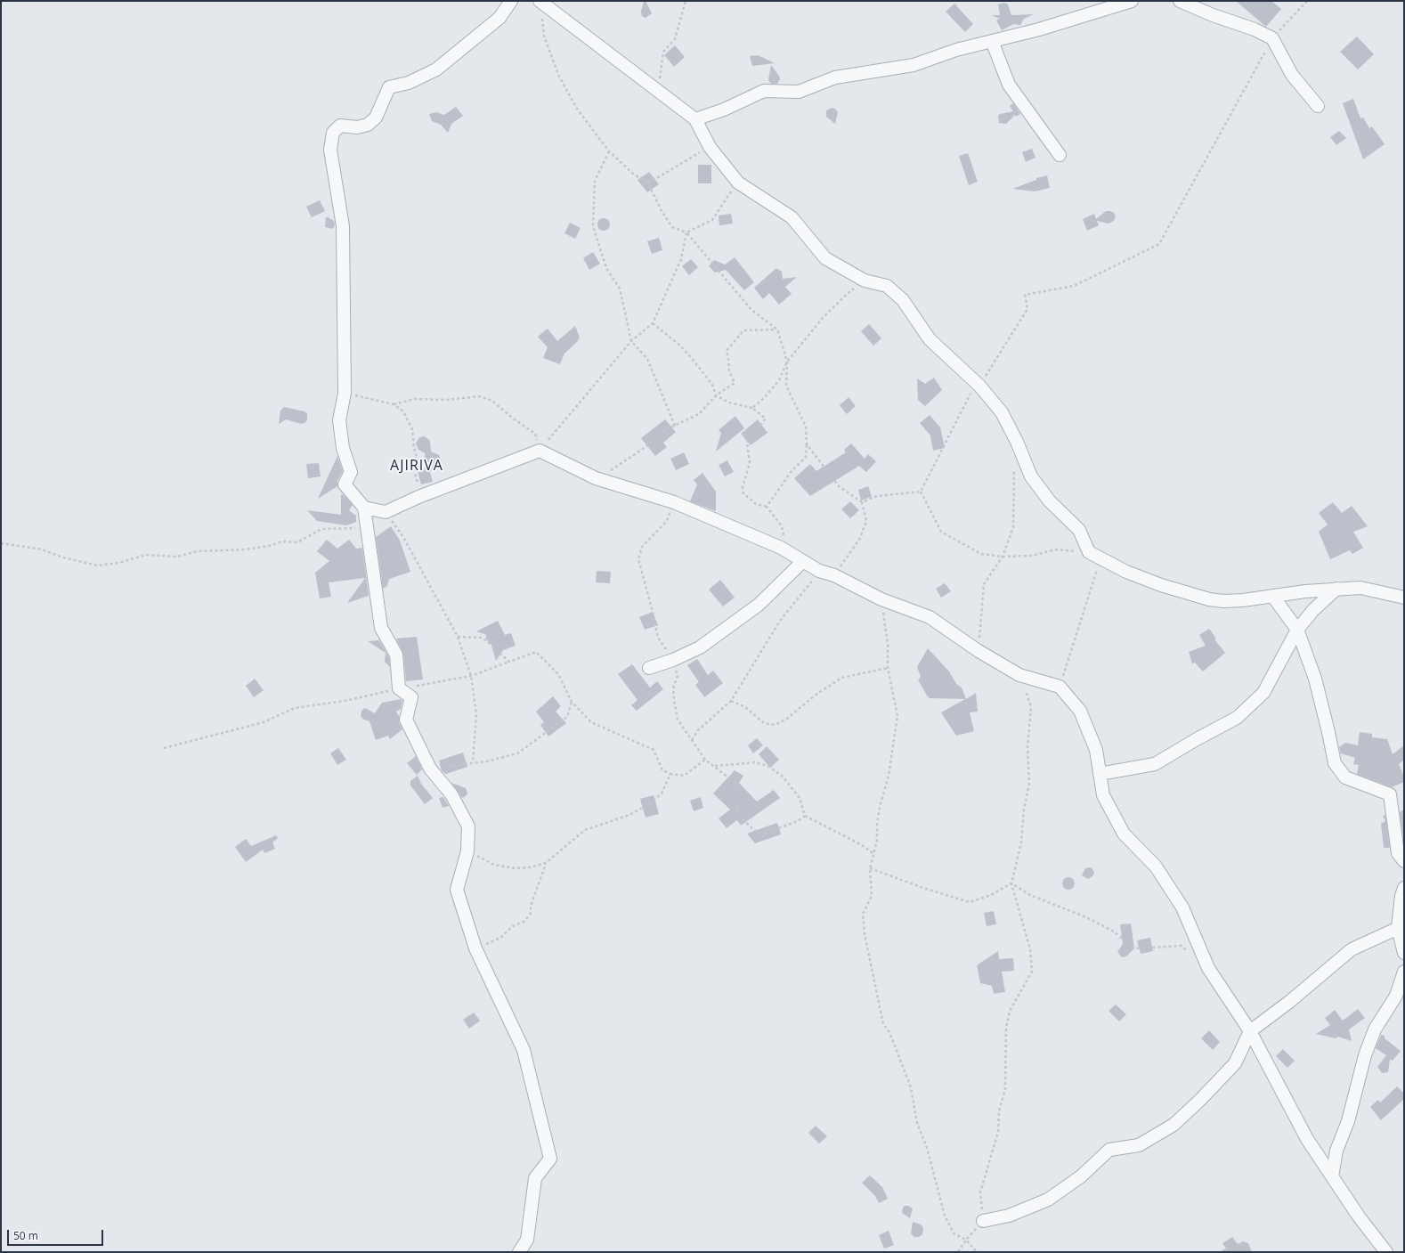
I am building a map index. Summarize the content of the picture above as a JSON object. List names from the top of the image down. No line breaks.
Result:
{"districts":["AJIRIVA"],"scale_bar":"50 m"}
